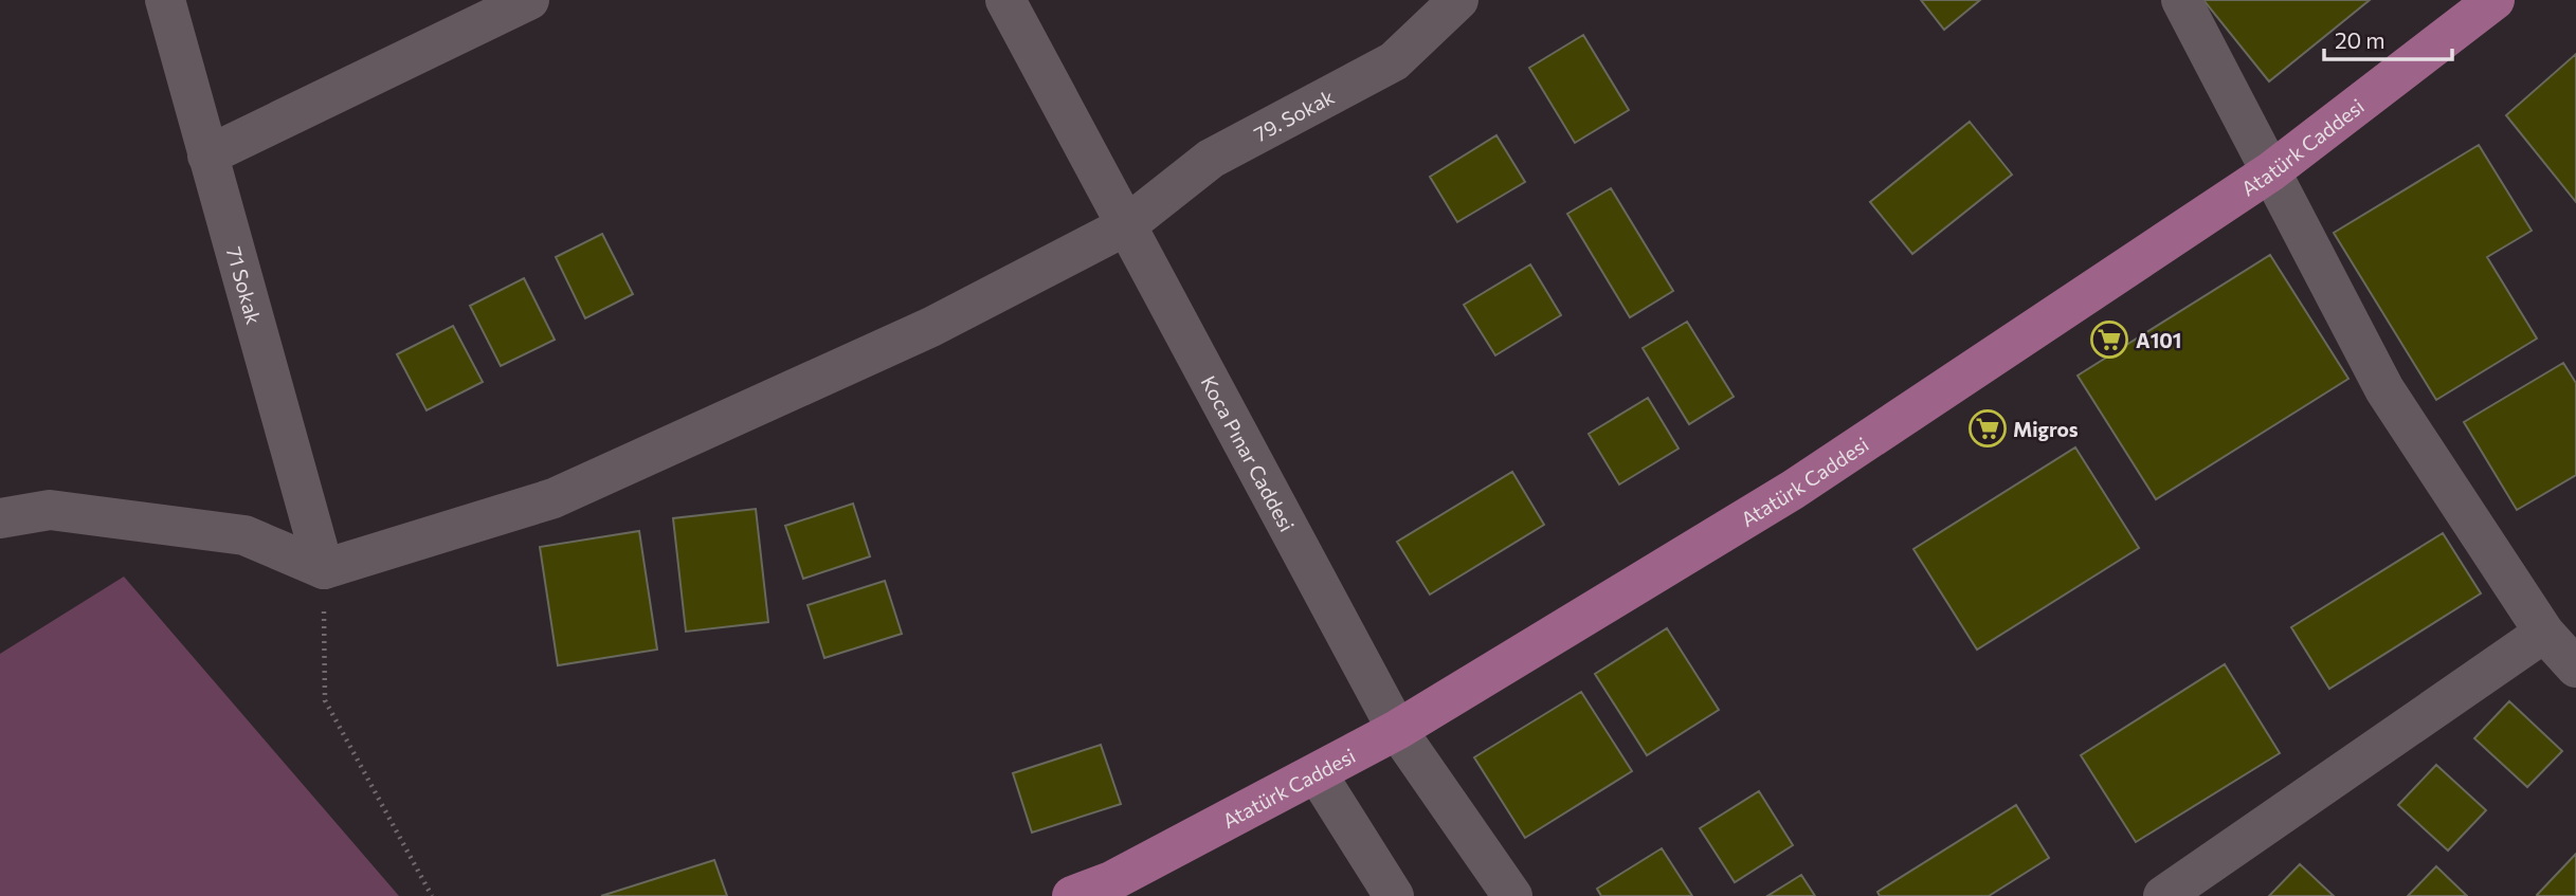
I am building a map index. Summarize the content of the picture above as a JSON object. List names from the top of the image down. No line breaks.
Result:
{"streets":{"main road":["Atatürk Caddesi"],"street":["79. Sokak","71 Sokak","Koca Pınar Caddesi"]},"crossings":[["79. Sokak","71 Sokak"],["79. Sokak","Koca Pınar Caddesi"],["Atatürk Caddesi","Koca Pınar Caddesi"]],"places":{"supermarket":["A101","Migros"]},"scale_bar":"20 m"}
